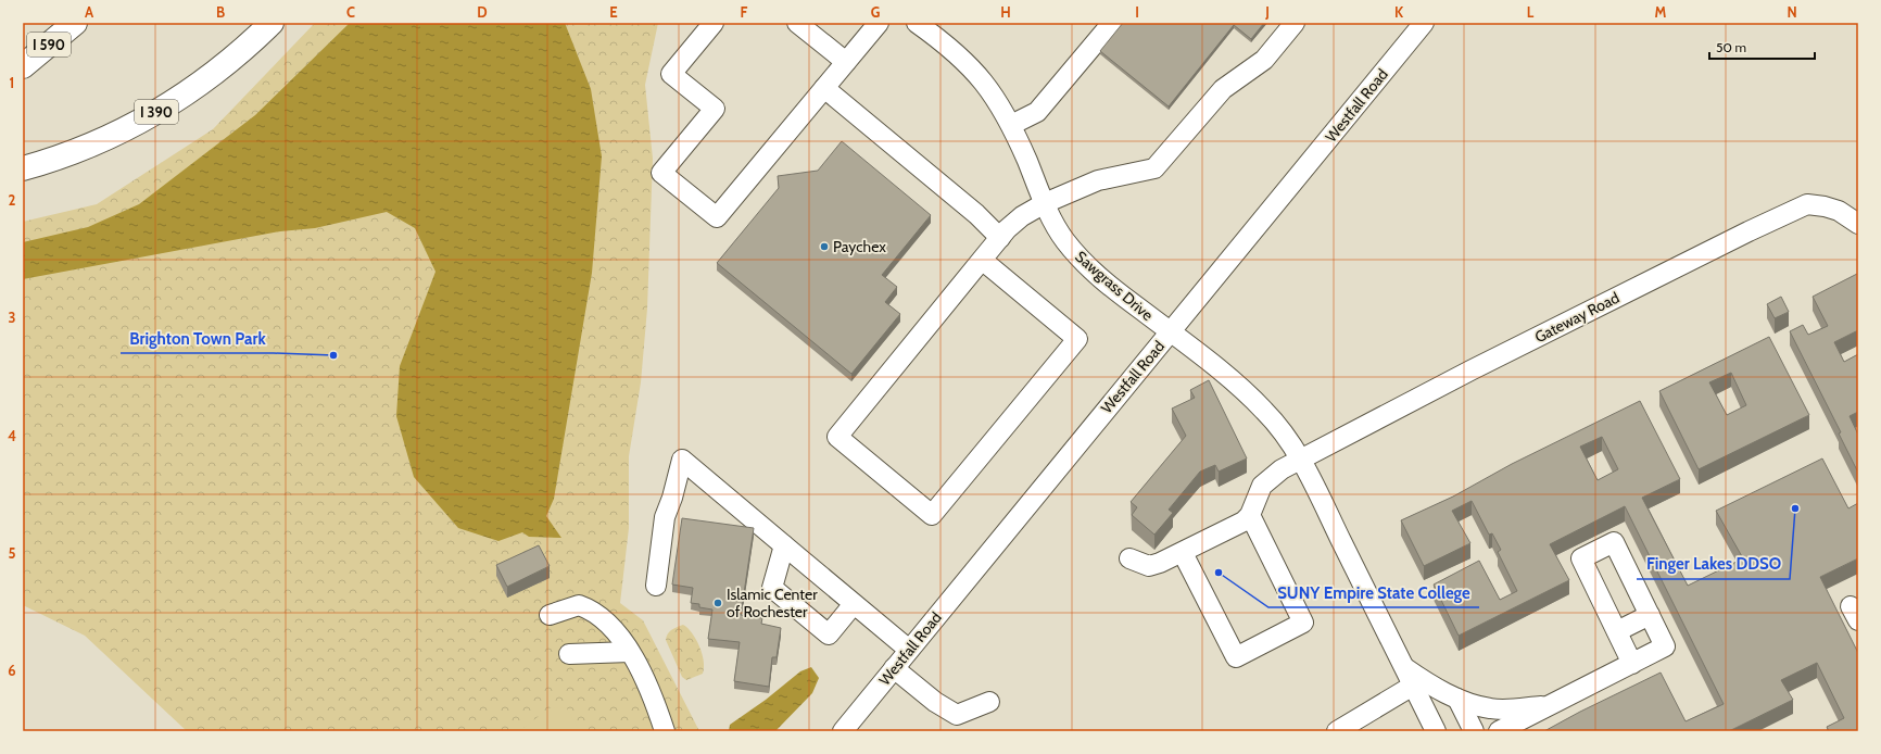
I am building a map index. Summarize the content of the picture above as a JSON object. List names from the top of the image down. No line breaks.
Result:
{"streets":{"highway":["I 590","I 390"],"street":["Westfall Road","Sawgrass Drive","Gateway Road"]},"crossings":[["Westfall Road","Sawgrass Drive"],["Sawgrass Drive","Gateway Road"]],"places":["Paychex","Brighton Town Park","Finger Lakes DDSO","SUNY Empire State College","Islamic Center of Rochester"],"scale_bar":"50 m","grid":{"columns":["A","B","C","D","E","F","G","H","I","J","K","L","M","N"],"rows":["1","2","3","4","5","6"]}}
